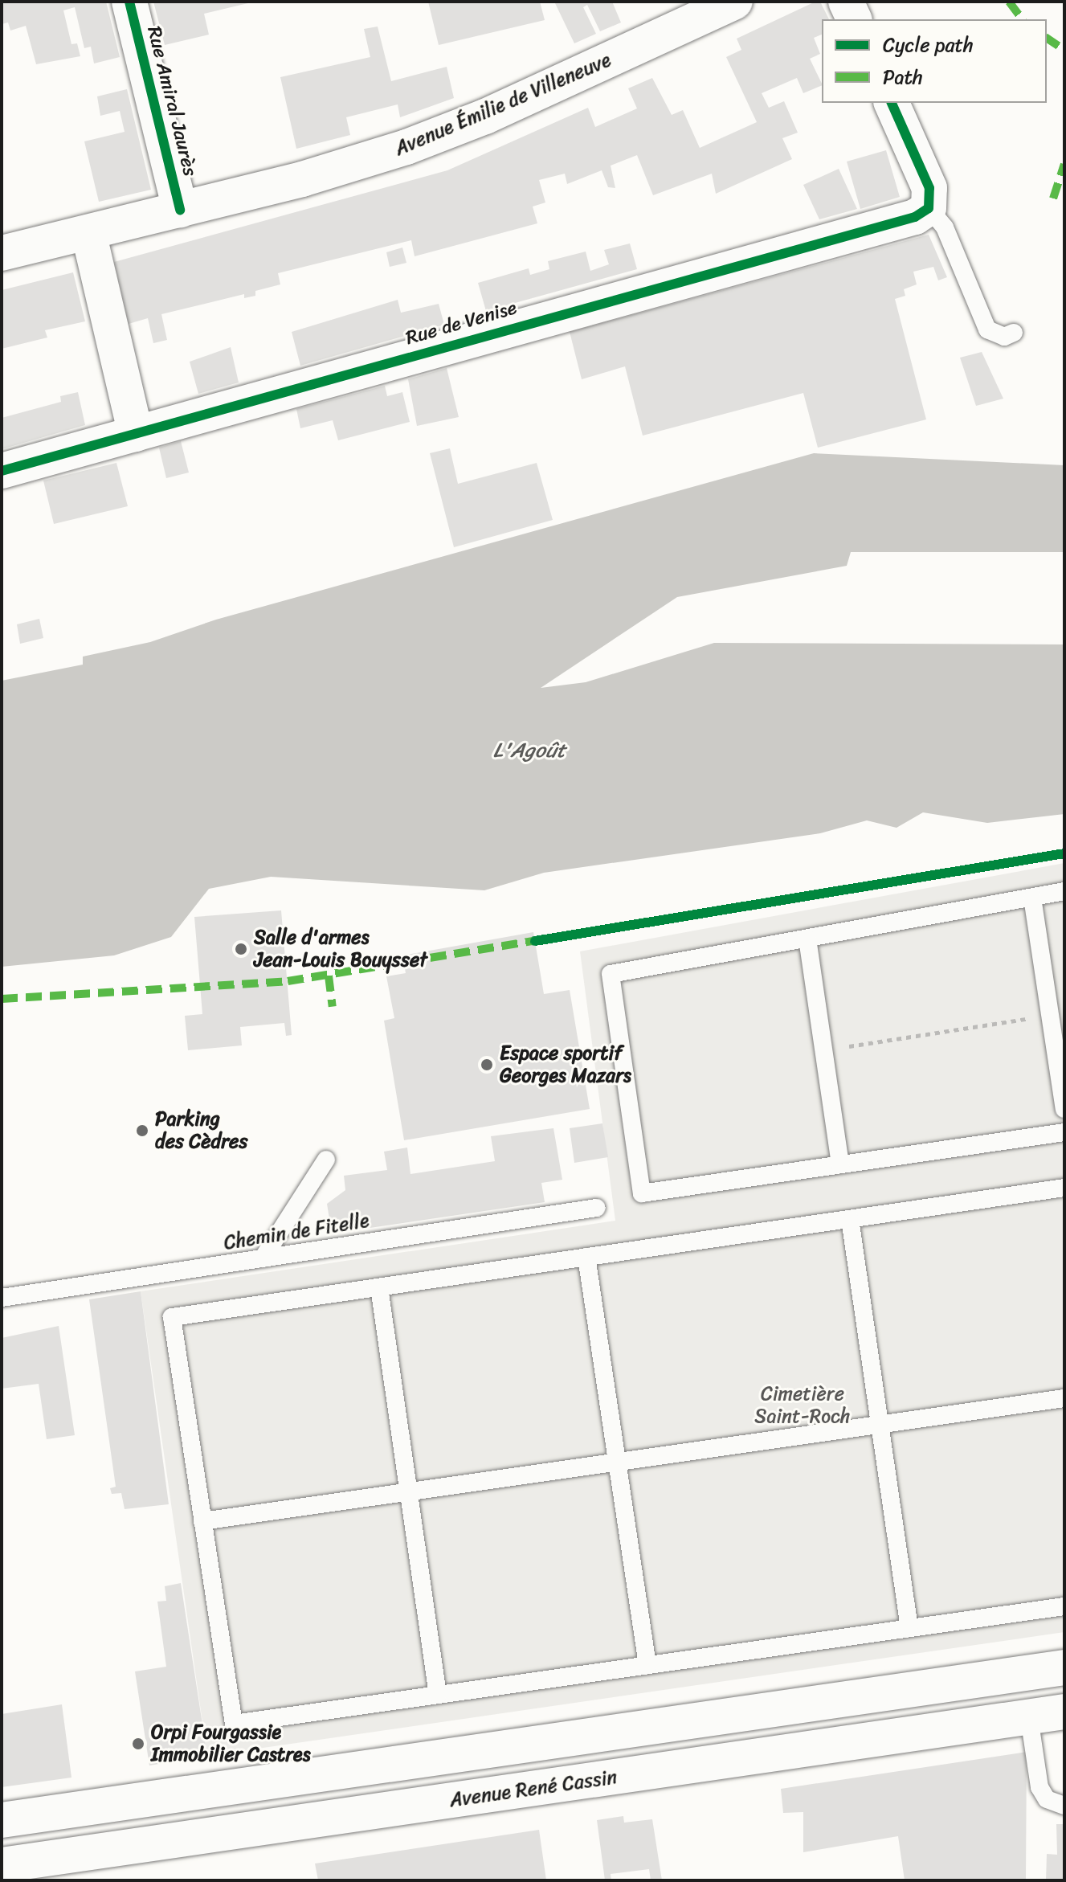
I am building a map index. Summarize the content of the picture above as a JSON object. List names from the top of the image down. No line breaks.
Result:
{"streets":{"main road":["Rue Amiral Jaurès","Avenue Émilie de Villeneuve","Rue de Venise","Avenue René Cassin"],"lane":["Chemin de Fitelle"]},"crossings":[["Rue Amiral Jaurès","Avenue Émilie de Villeneuve"]],"water":["L'Agoût"],"parks":["Cimetière Saint-Roch"],"places":["Salle d'armes Jean-Louis Bouysset","Espace sportif Georges Mazars","Parking des Cèdres","Orpi Fourgassie Immobilier Castres"],"legend":["Cycle path","Path"]}
